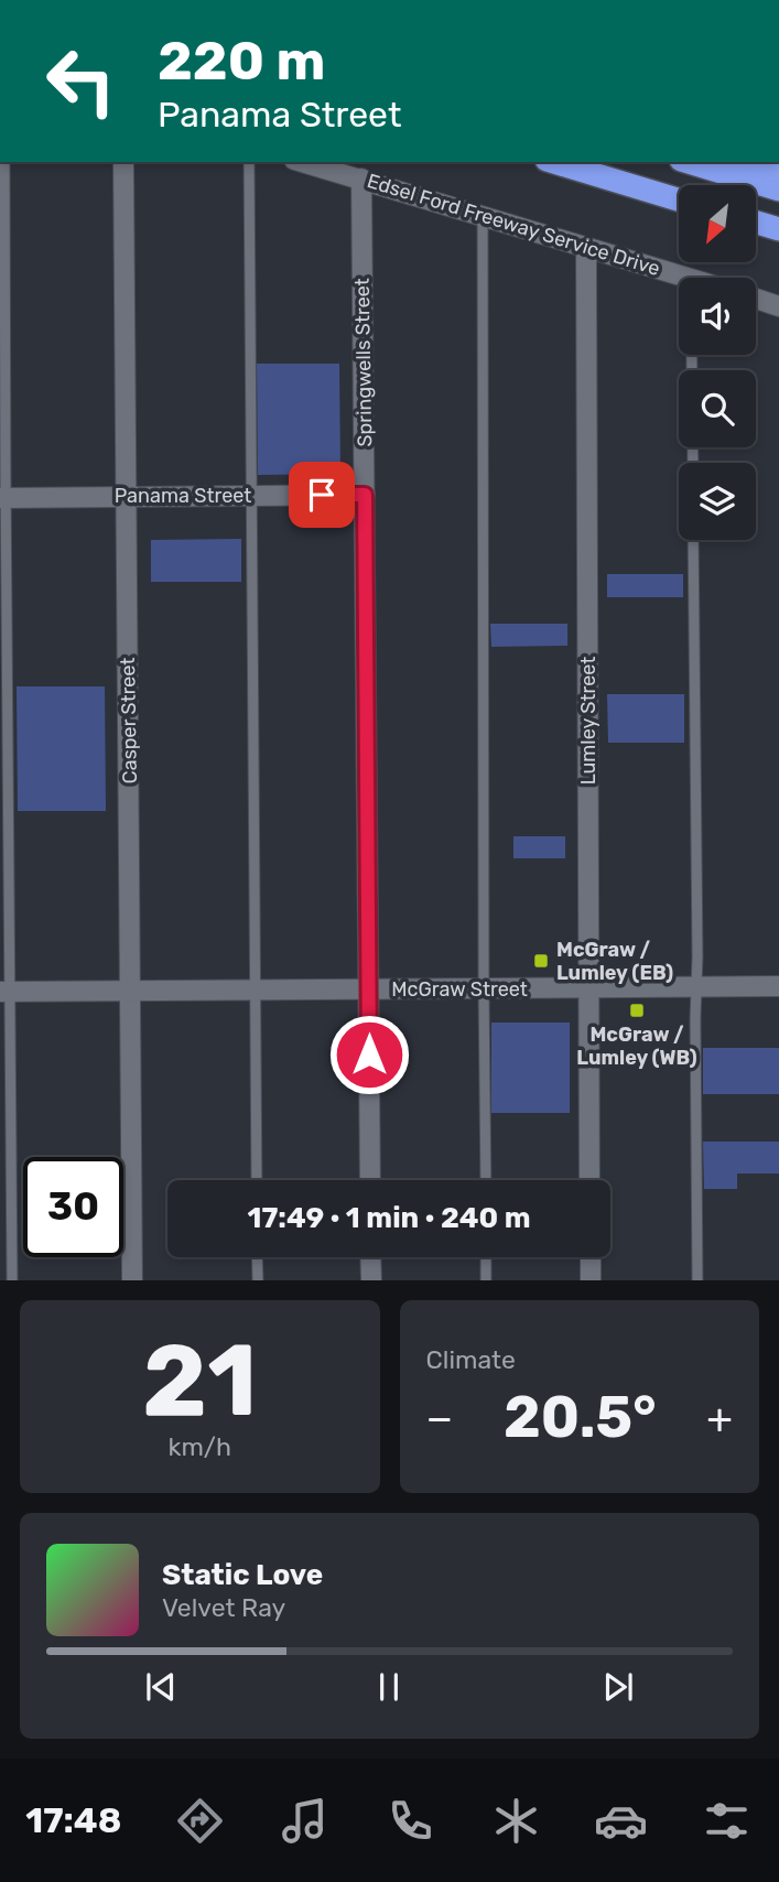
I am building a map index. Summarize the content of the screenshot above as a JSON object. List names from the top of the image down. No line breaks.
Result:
{"streets":{"street":["Edsel Ford Freeway Service Drive","Springwells Street","Panama Street","Casper Street","Lumley Street","McGraw Street"]},"crossings":[["Edsel Ford Freeway Service Drive","Springwells Street"],["Edsel Ford Freeway Service Drive","Lumley Street"],["Springwells Street","Panama Street"],["Springwells Street","McGraw Street"],["Panama Street","Casper Street"],["Casper Street","McGraw Street"],["Lumley Street","McGraw Street"]],"places":{"transit":["McGraw / Lumley (EB)","McGraw / Lumley (WB)"]},"north":"bottom left","page":{"turn":["220 m","Panama Street"],"limit":"30","trip":"17:49 · 1 min · 240 m","tile":[["21","km/h"],"Climate"],"heat":["−","20.5°","+"],"song":["Static Love","Velvet Ray"],"tabs":"17:48"}}
